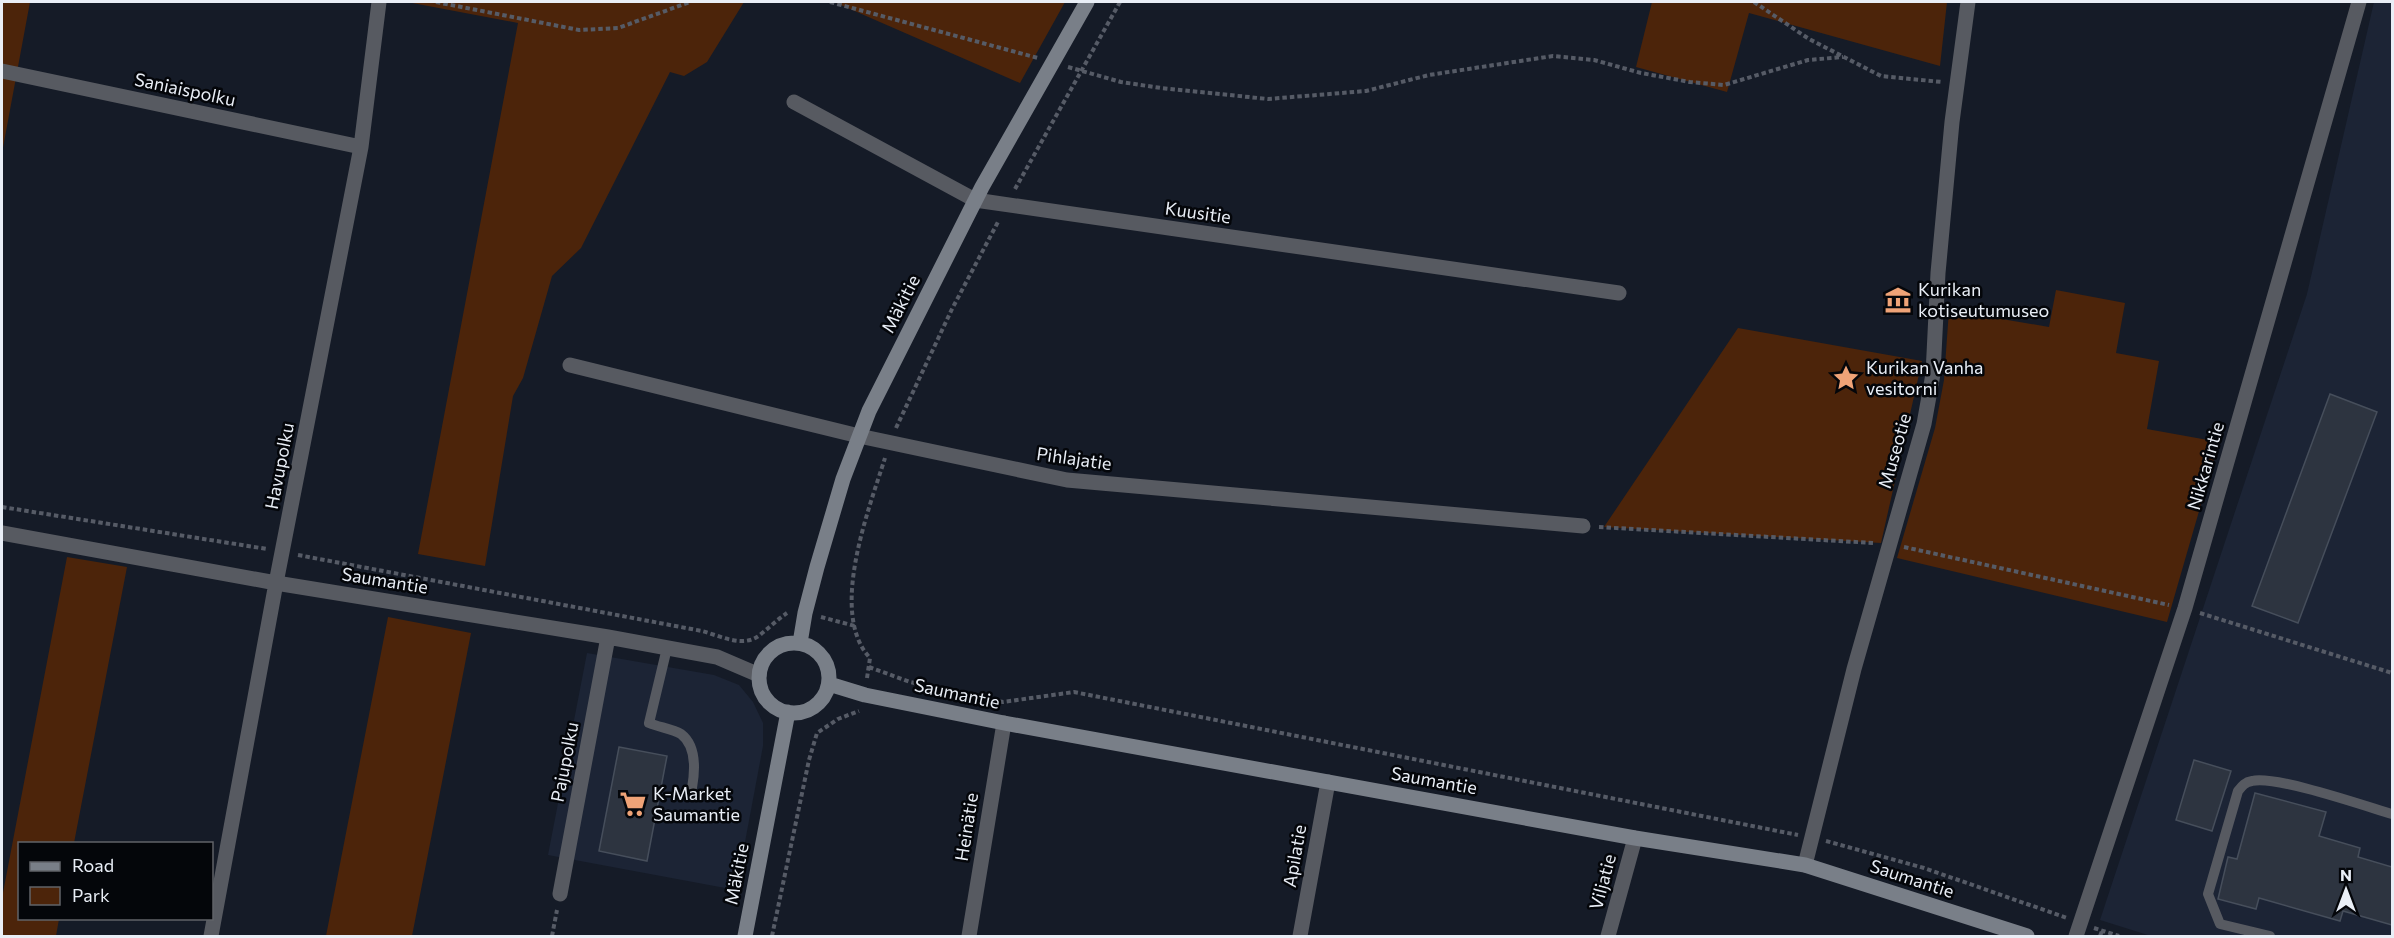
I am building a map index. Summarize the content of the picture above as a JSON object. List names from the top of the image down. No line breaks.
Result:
{"streets":{"street":["Saniaispolku","Kuusitie","Mäkitie","Museotie","Pihlajatie","Havupolku","Nikkarintie","Saumantie","Pajupolku","Heinätie","Apilatie","Viljatie"]},"crossings":[["Saniaispolku","Havupolku"],["Kuusitie","Mäkitie"],["Mäkitie","Pihlajatie"],["Mäkitie","Saumantie"],["Museotie","Saumantie"],["Havupolku","Saumantie"],["Saumantie","Pajupolku"],["Saumantie","Heinätie"],["Saumantie","Apilatie"],["Saumantie","Viljatie"]],"places":{"museum":["Kurikan kotiseutumuseo"],"place":["Kurikan Vanha vesitorni"],"supermarket":["K-Market Saumantie"]},"legend":["Road","Park"],"north":"top"}
